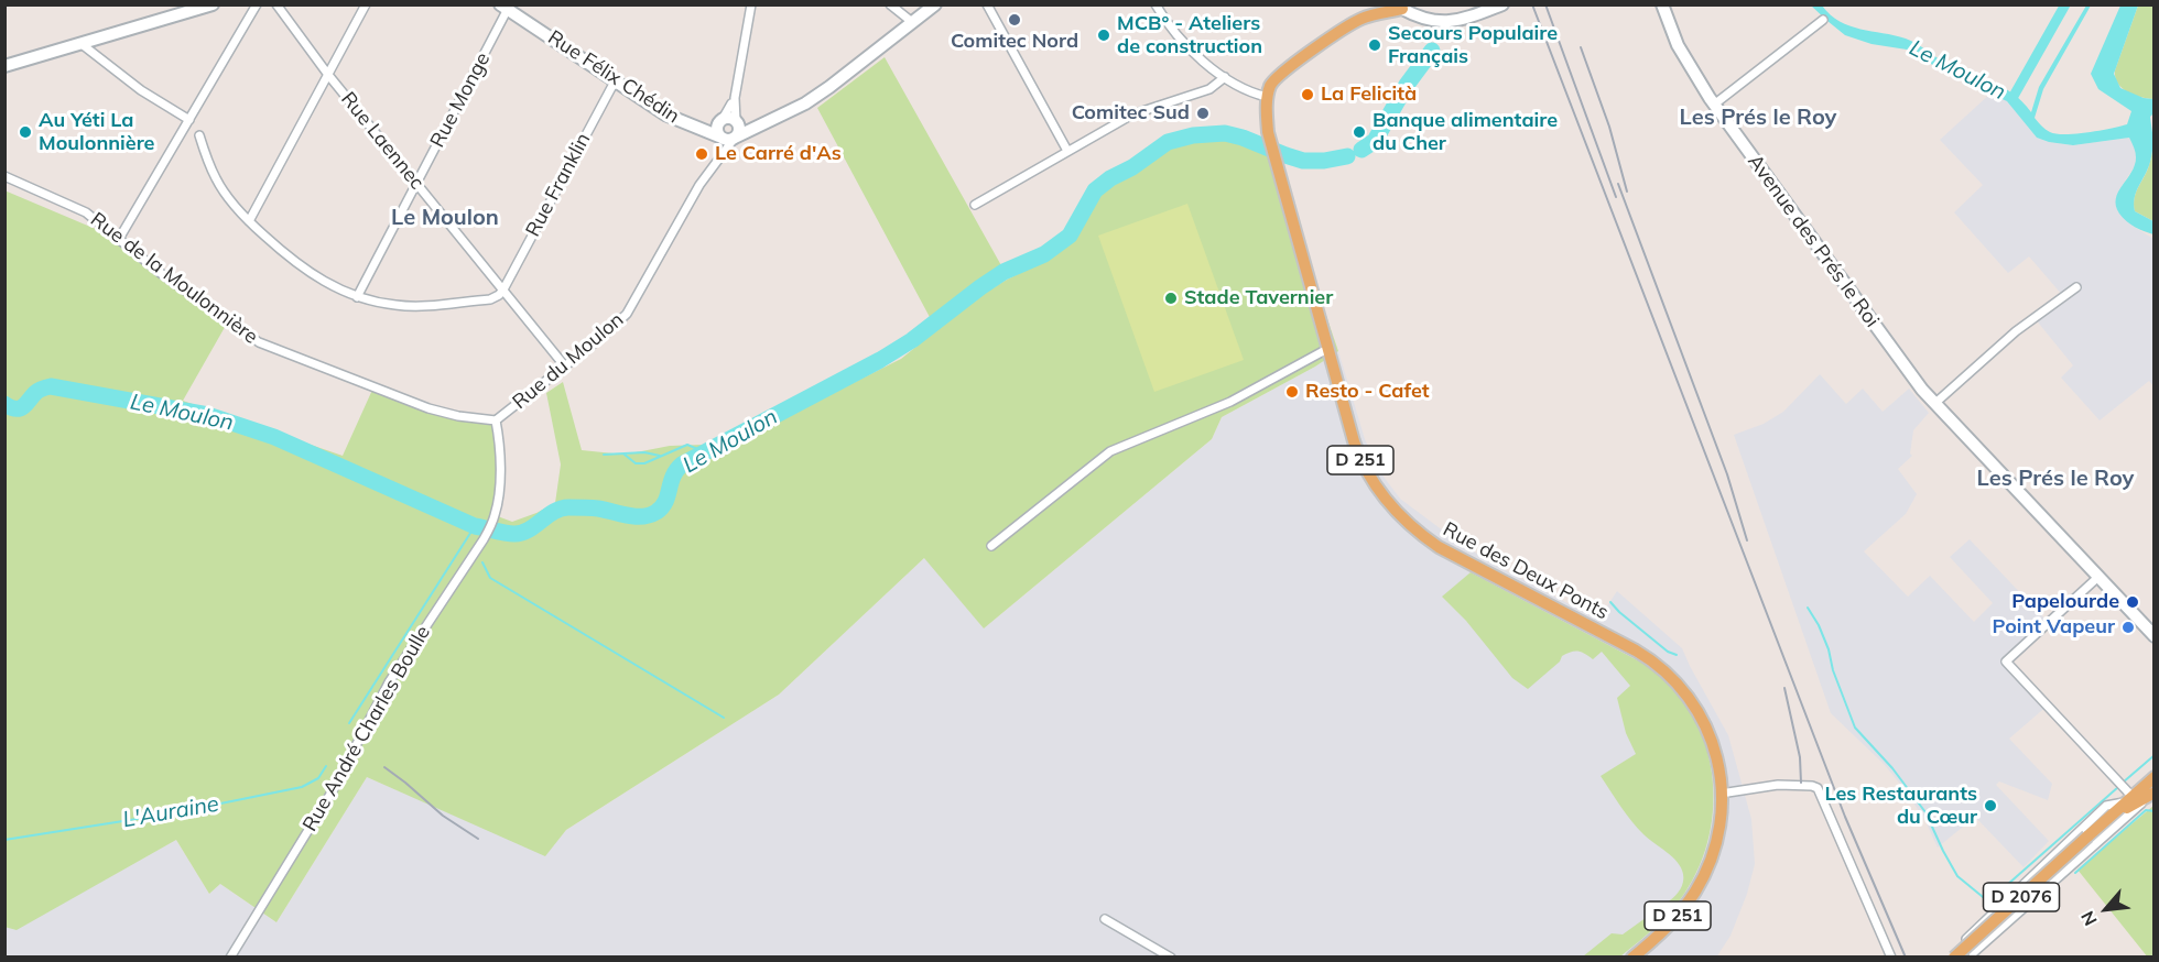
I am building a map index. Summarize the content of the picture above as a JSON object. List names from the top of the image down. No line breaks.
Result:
{"streets":{"main road":["Rue Félix Chédin","Avenue des Prés le Roi","D 251","Rue des Deux Ponts","D 2076"],"street":["Rue Monge","Rue Laennec","Rue Franklin","Rue de la Moulonnière","Rue du Moulon","Rue André Charles Boulle"]},"crossings":[["Rue Félix Chédin","Rue Monge"],["Rue Félix Chédin","Rue Franklin"],["Rue Félix Chédin","Rue du Moulon"],["Rue Monge","Rue Laennec"],["Rue Laennec","Rue Franklin"],["Rue Laennec","Rue du Moulon"],["Rue de la Moulonnière","Rue du Moulon"],["Rue de la Moulonnière","Rue André Charles Boulle"],["Rue du Moulon","Rue André Charles Boulle"]],"districts":["Les Prés le Roy","Le Moulon","Les Prés le Roy"],"water":["Le Moulon","L'Auraine"],"places":["Comitec Nord","MCB° - Ateliers de construction","Secours Populaire Français","La Felicità","Comitec Sud","Au Yéti La Moulonnière","Banque alimentaire du Cher","Le Carré d'As","Stade Tavernier","Resto - Cafet","Papelourde","Point Vapeur","Les Restaurants du Cœur"],"north":"bottom left"}
